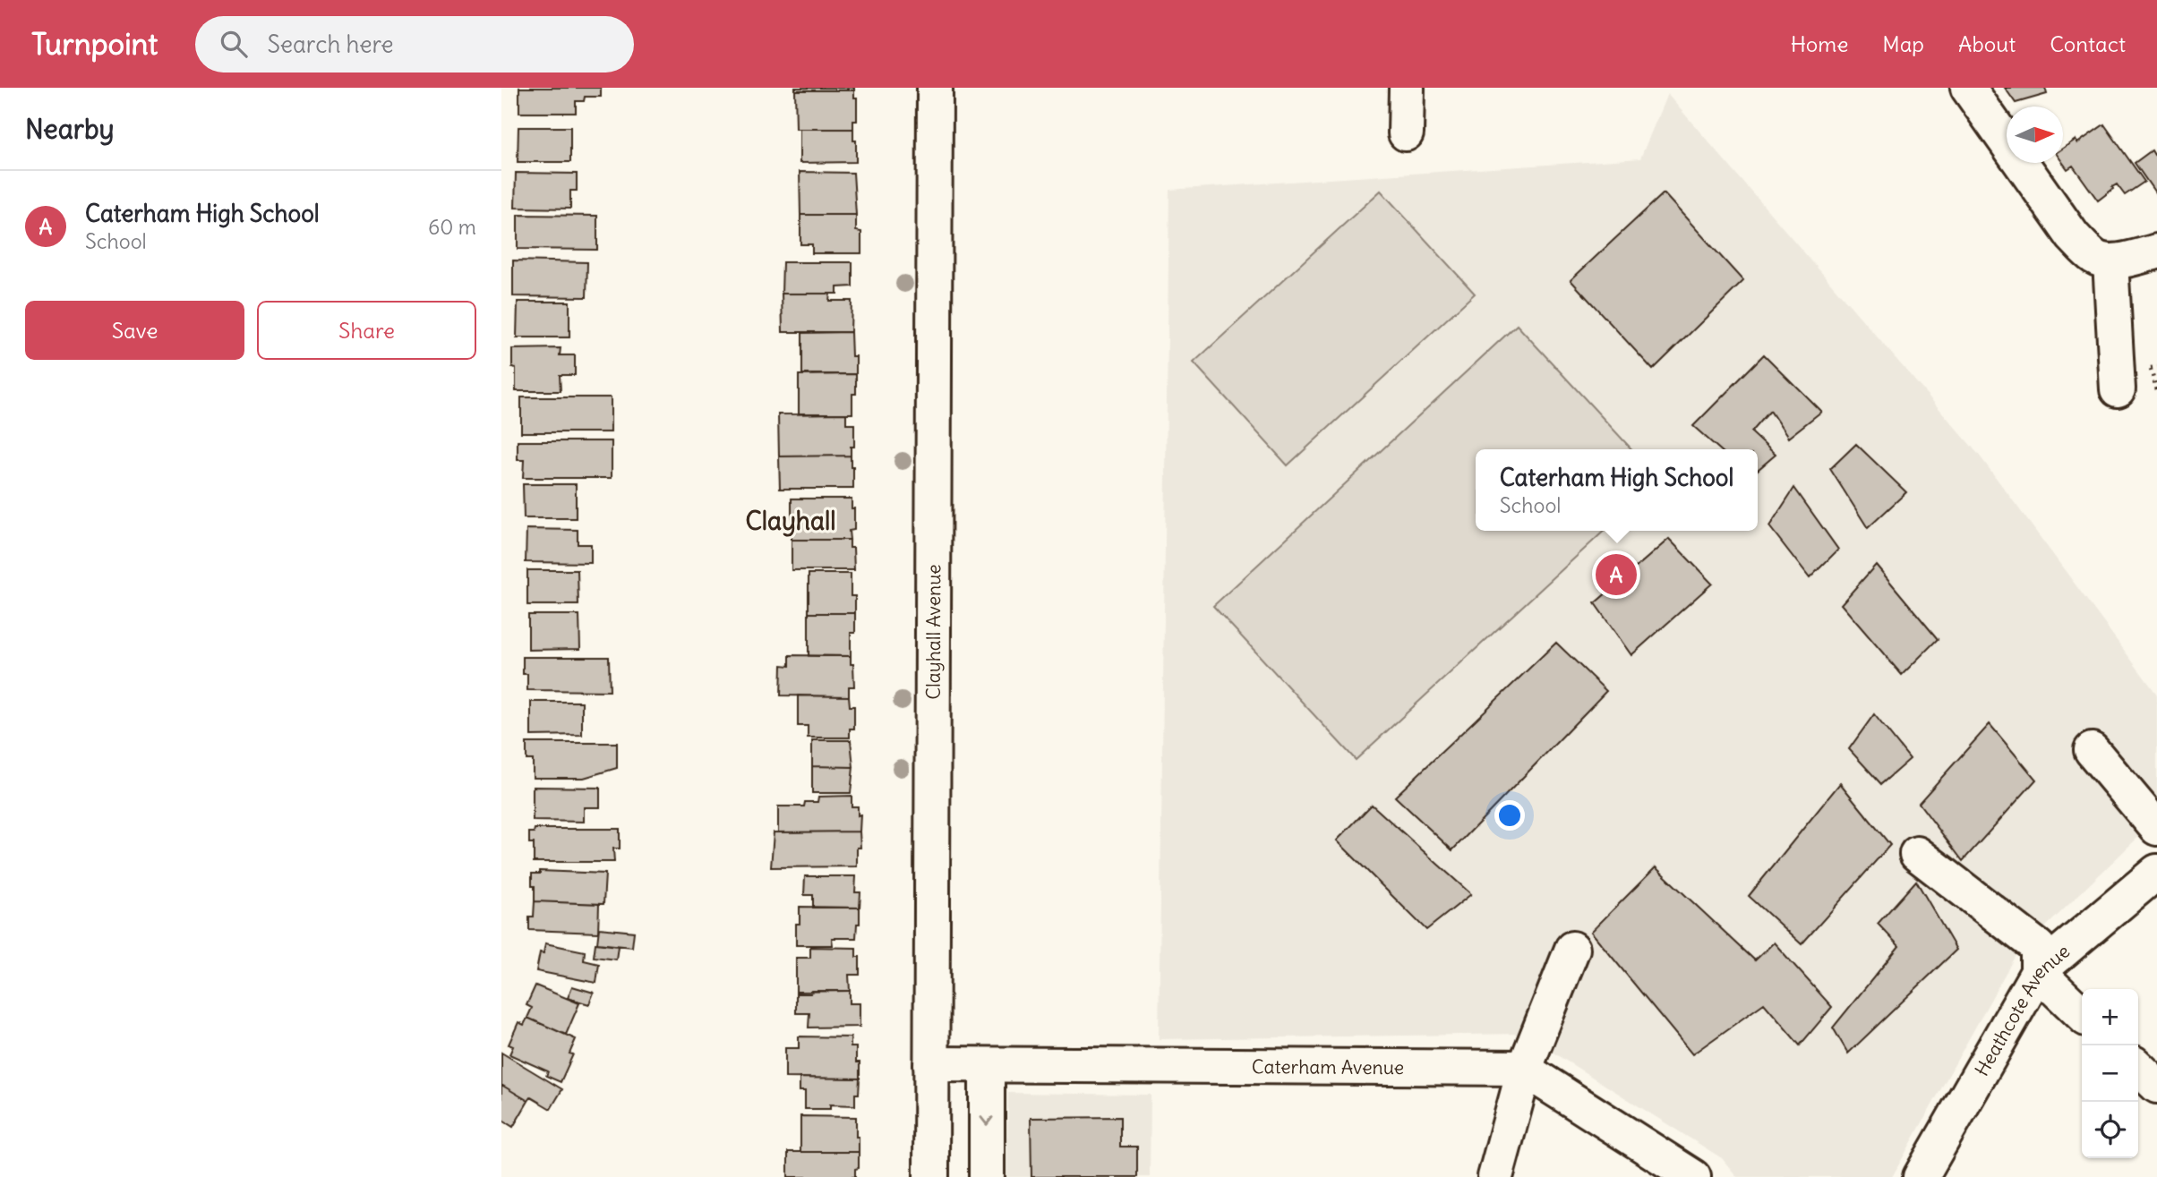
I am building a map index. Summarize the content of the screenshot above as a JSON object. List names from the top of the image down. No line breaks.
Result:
{"streets":{"street":["Clayhall Avenue","Heathcote Avenue","Caterham Avenue"]},"crossings":[["Clayhall Avenue","Caterham Avenue"]],"districts":["Clayhall"],"north":"right","page":{"header":"Turnpoint","search":"Search here","nav":["Home","Map","About","Contact"],"heading":"Nearby","list":[{"mark":"A","name":"Caterham High School","note":"School","value":"60 m"}],"buttons":["Save","Share"],"popup":["Caterham High School","School"],"pins":"A","map_buttons":["+","−"]}}
